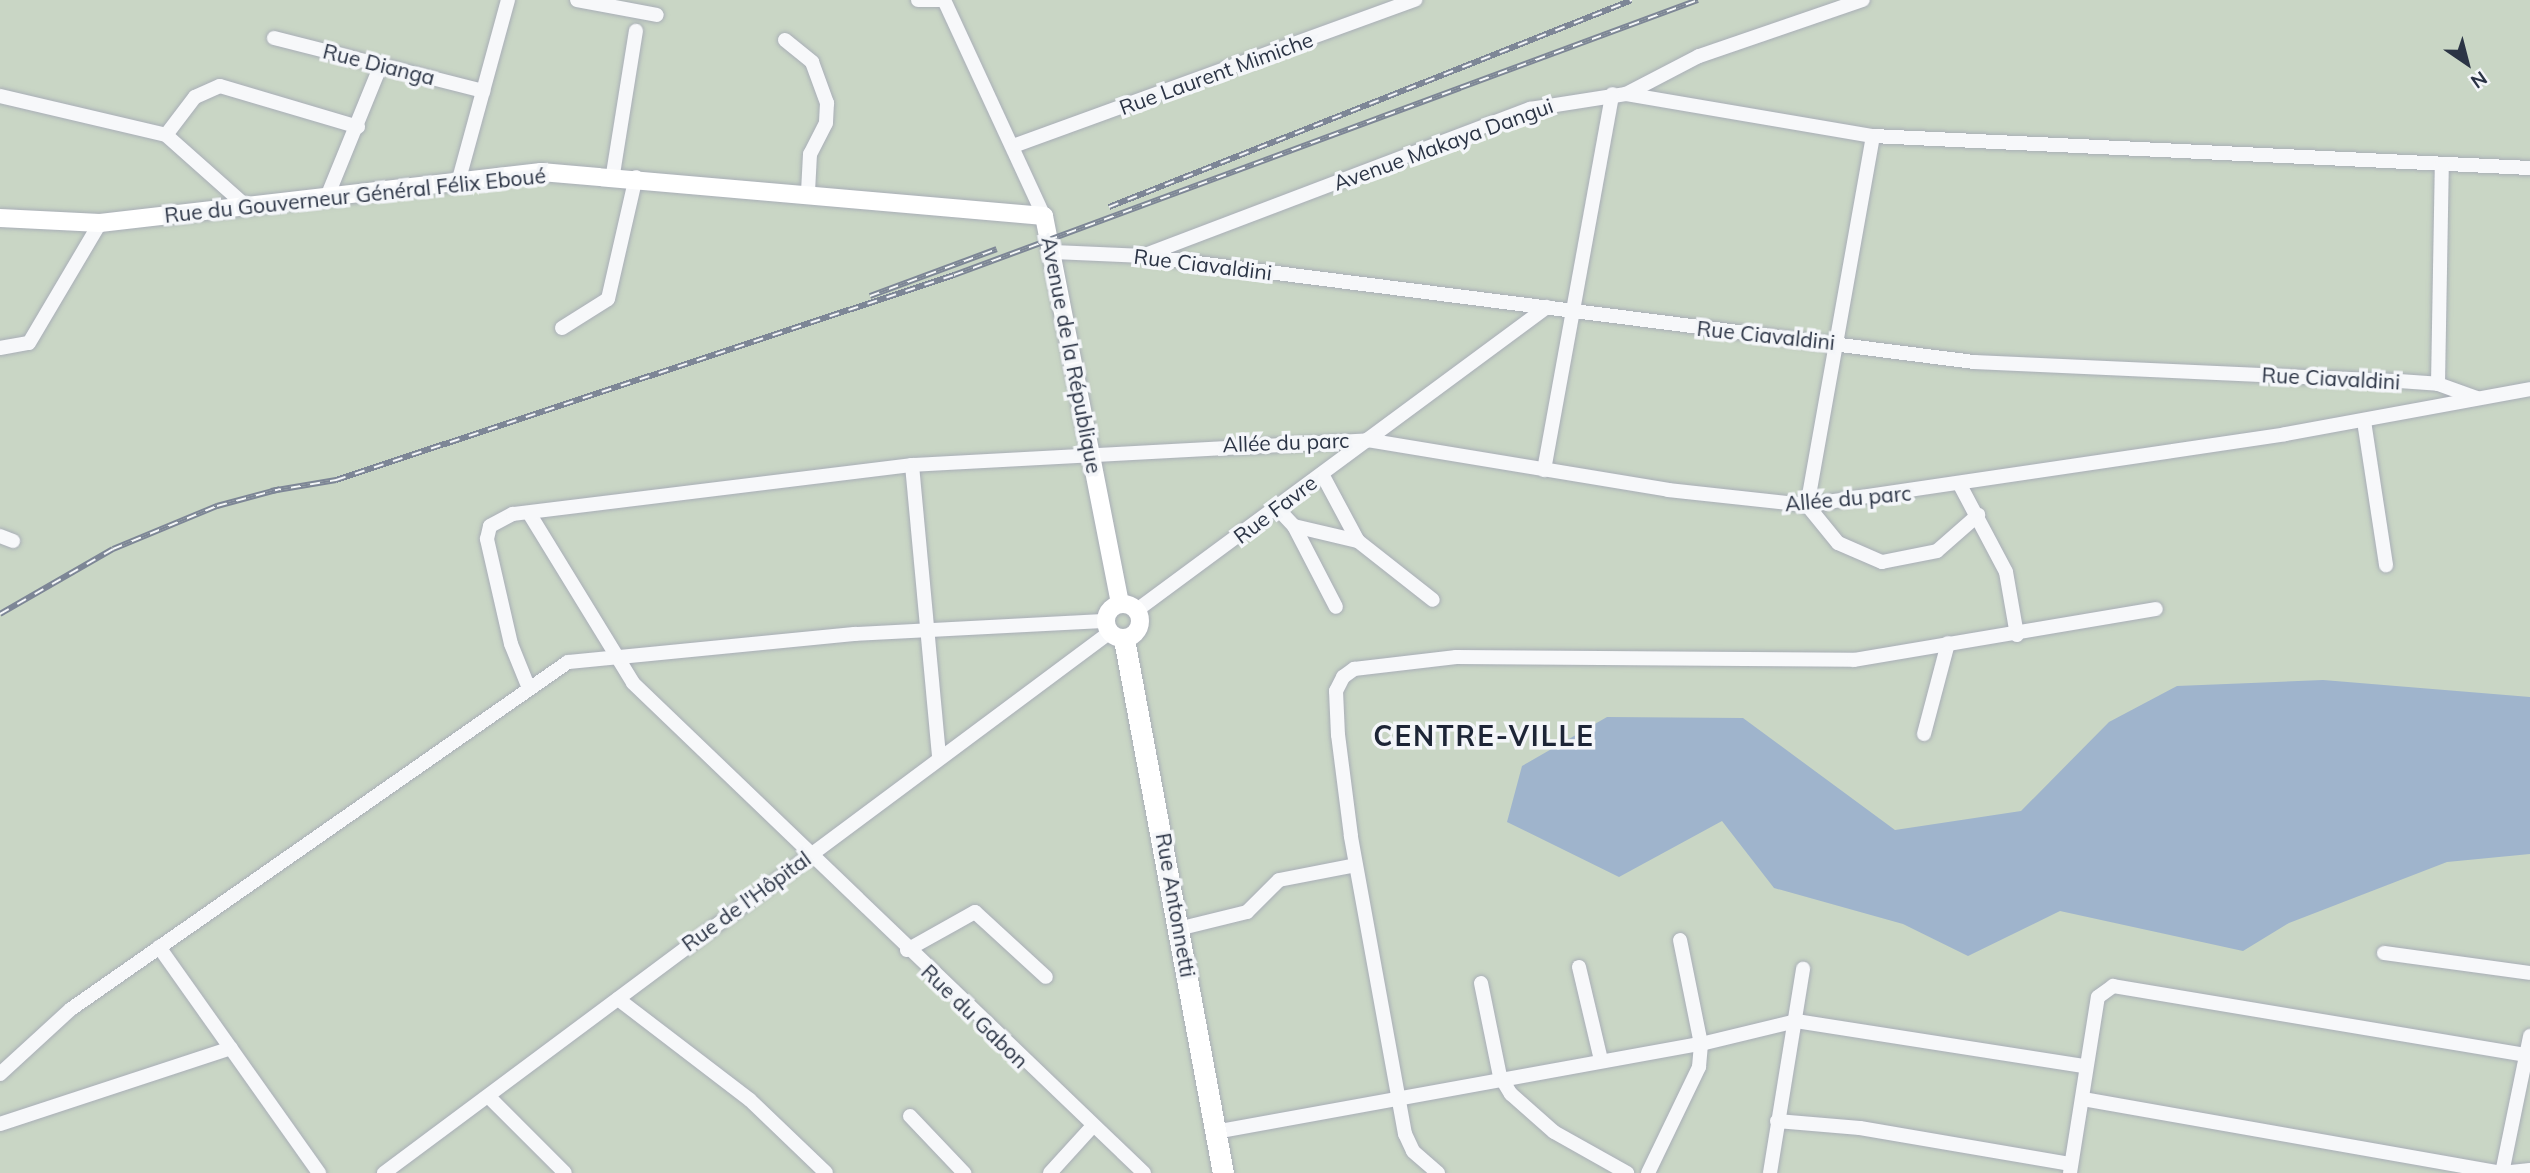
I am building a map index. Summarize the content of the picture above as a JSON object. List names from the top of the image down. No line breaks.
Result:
{"streets":{"highway":["Rue Antonnetti"],"main road":["Rue du Gouverneur Général Félix Eboué","Avenue de la République"],"street":["Rue Dianga","Rue Laurent Mimiche","Avenue Makaya Dangui","Rue Ciavaldini","Allée du parc","Rue Favre","Rue de l'Hôpital","Rue du Gabon"]},"crossings":[["Rue Laurent Mimiche","Avenue de la République"],["Avenue Makaya Dangui","Rue Ciavaldini"],["Rue du Gouverneur Général Félix Eboué","Avenue de la République"],["Rue Ciavaldini","Avenue de la République"],["Rue Ciavaldini","Allée du parc"],["Rue Ciavaldini","Rue Favre"],["Avenue de la République","Allée du parc"],["Avenue de la République","Rue Favre"],["Allée du parc","Rue Favre"],["Allée du parc","Rue du Gabon"],["Rue de l'Hôpital","Rue Antonnetti"],["Rue de l'Hôpital","Rue du Gabon"]],"districts":["CENTRE-VILLE"],"north":"bottom right"}
